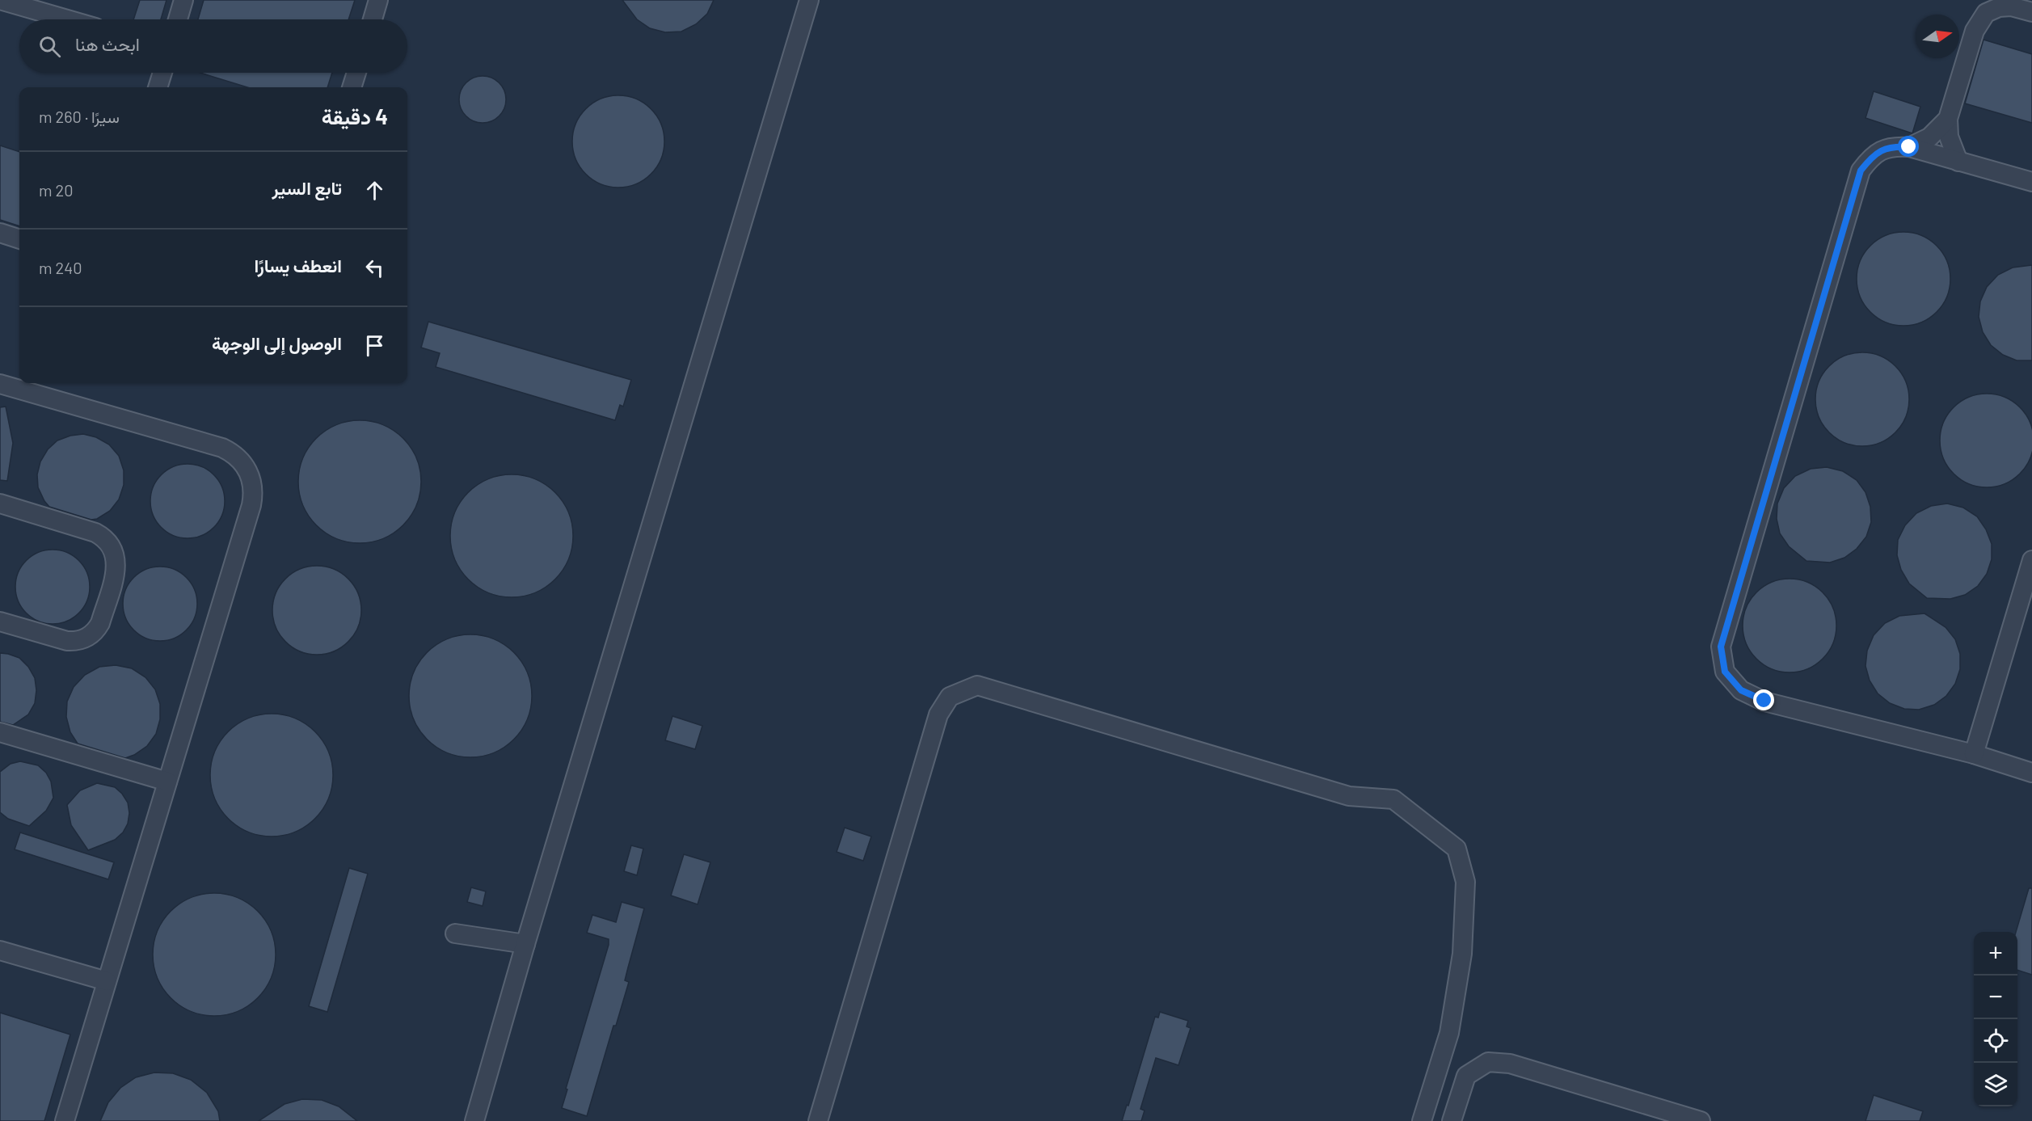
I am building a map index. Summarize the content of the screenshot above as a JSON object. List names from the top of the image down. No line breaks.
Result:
{"north":"right","page":{"search":"ابحث هنا","heading":["4 دقيقة","سيرًا · 260 m"],"list":[["تابع السير","20 m"],["انعطف يسارًا","240 m"],"الوصول إلى الوجهة"],"map_buttons":["+","−"]}}
